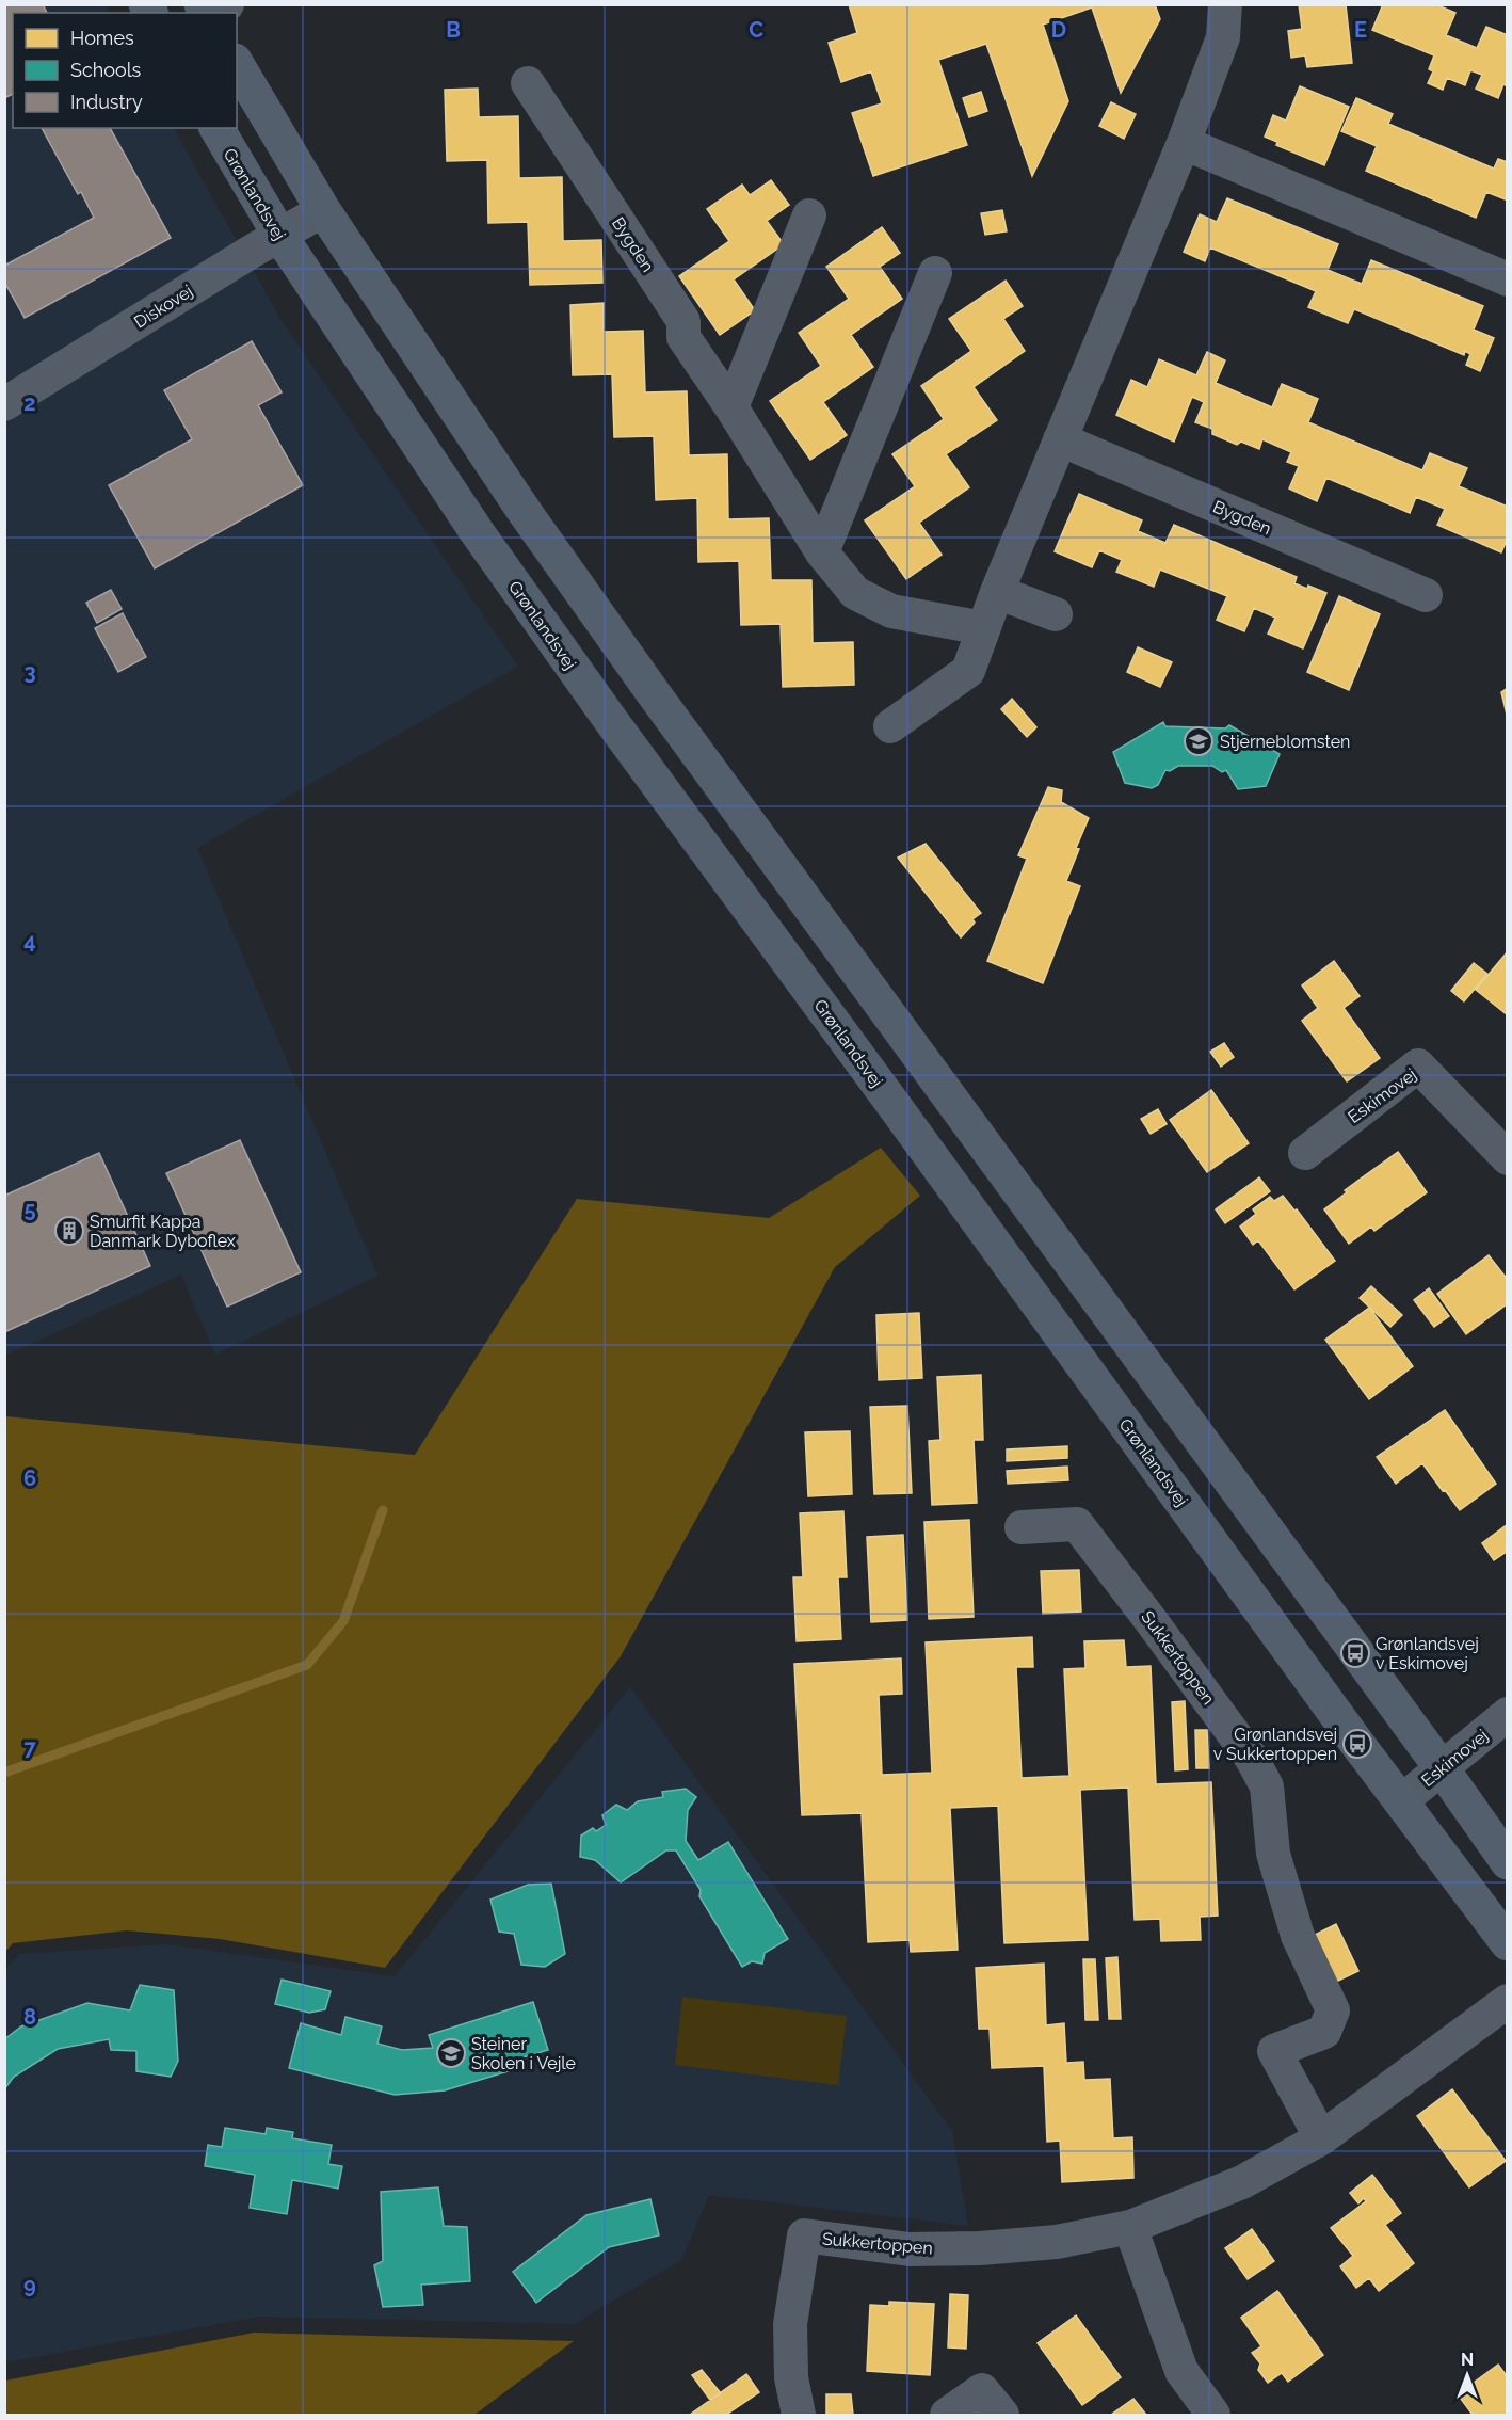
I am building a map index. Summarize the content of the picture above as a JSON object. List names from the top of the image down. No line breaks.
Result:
{"streets":{"street":["Grønlandsvej","Bygden","Diskovej","Eskimovej","Sukkertoppen"]},"crossings":[["Grønlandsvej","Diskovej"],["Grønlandsvej","Eskimovej"]],"places":{"school or university":["Stjerneblomsten","Steiner Skolen i Vejle"],"building":["Smurfit Kappa Danmark Dyboflex"],"bus stop":["Grønlandsvej v Eskimovej","Grønlandsvej v Sukkertoppen"]},"legend":["Homes","Schools","Industry"],"north":"top","grid":{"columns":["B","C","D","E"],"rows":["2","3","4","5","6","7","8","9"]}}
